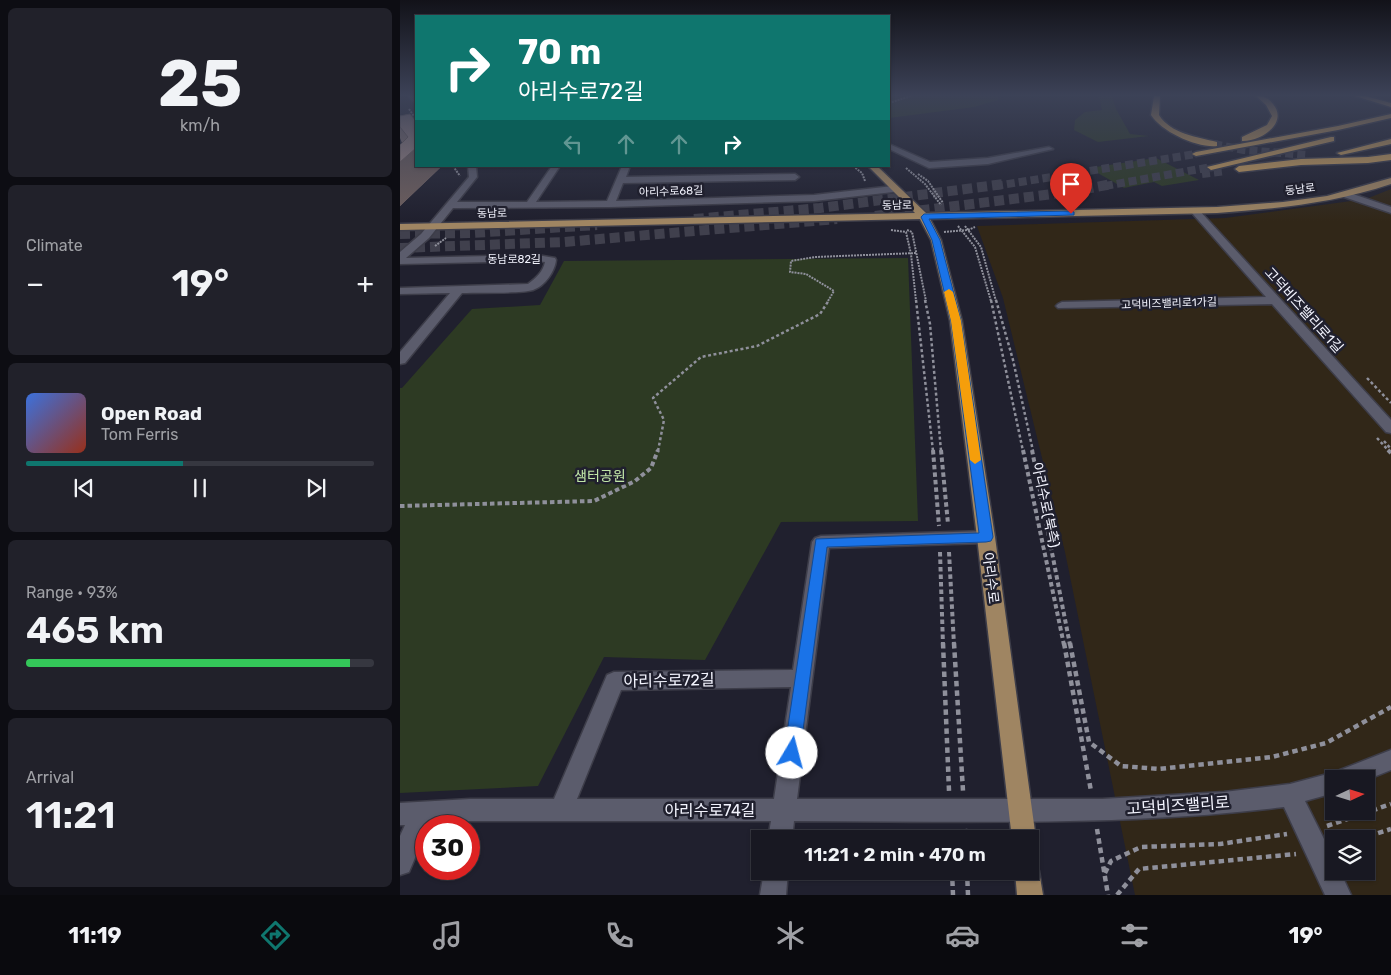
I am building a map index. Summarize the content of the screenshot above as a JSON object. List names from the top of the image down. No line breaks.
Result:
{"streets":{"main road":["동남로","아리수로"],"street":["아리수로68길","동남로82길","고덕비즈밸리로1가길","고덕비즈밸리로1길","아리수로72길","고덕비즈밸리로","아리수로74길"],"path":["아리수로(북측)"]},"crossings":[["동남로","동남로82길"],["동남로","고덕비즈밸리로1길"],["동남로","아리수로(북측)"],["동남로","아리수로"],["아리수로68길","동남로82길"],["아리수로68길","아리수로"],["고덕비즈밸리로1가길","고덕비즈밸리로1길"],["아리수로(북측)","고덕비즈밸리로"],["아리수로","고덕비즈밸리로"],["아리수로","아리수로74길"],["아리수로72길","아리수로74길"],["고덕비즈밸리로","아리수로74길"]],"parks":["샘터공원"],"north":"right","page":{"tile":[["25","km/h"],"Climate",["Range · 93%","465 km"],["Arrival","11:21"]],"turn":["70 m","아리수로72길"],"heat":["−","19°","+"],"song":["Open Road","Tom Ferris"],"limit":"30","trip":"11:21 · 2 min · 470 m","tabs":["11:19","19°"]}}
